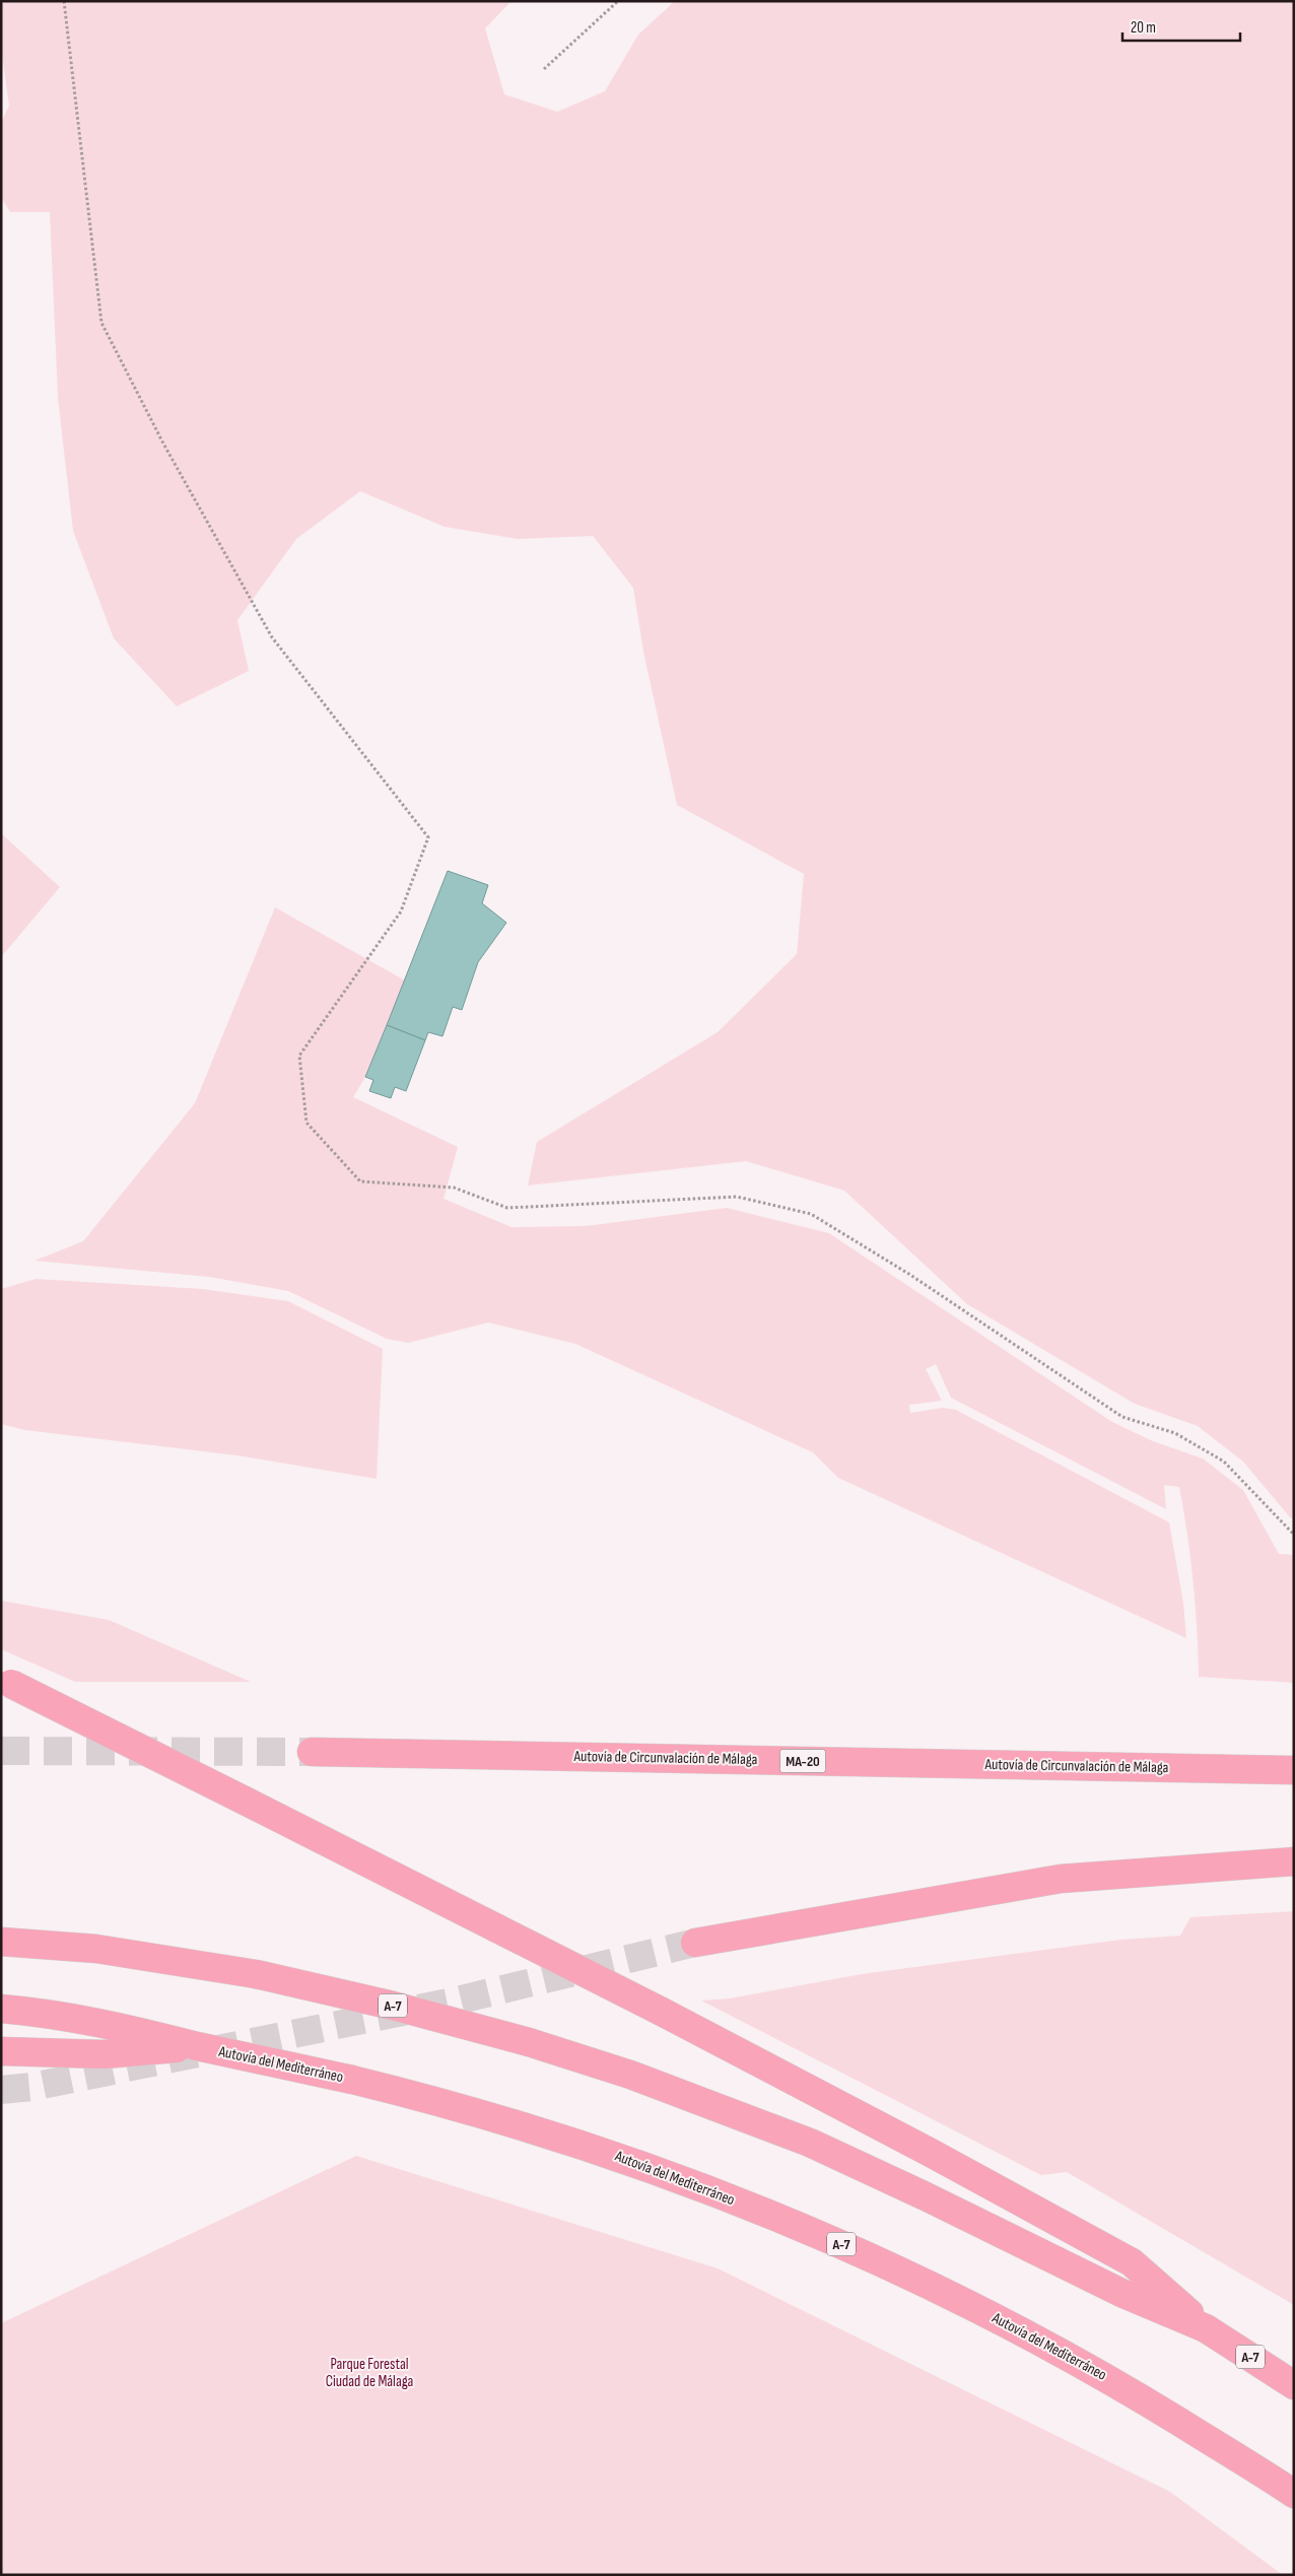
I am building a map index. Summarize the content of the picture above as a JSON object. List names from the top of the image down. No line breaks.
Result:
{"streets":{"highway":["Autovía de Circunvalación de Málaga","MA-20","A-7","Autovía del Mediterráneo"]},"parks":["Parque Forestal Ciudad de Málaga"],"scale_bar":"20 m"}
